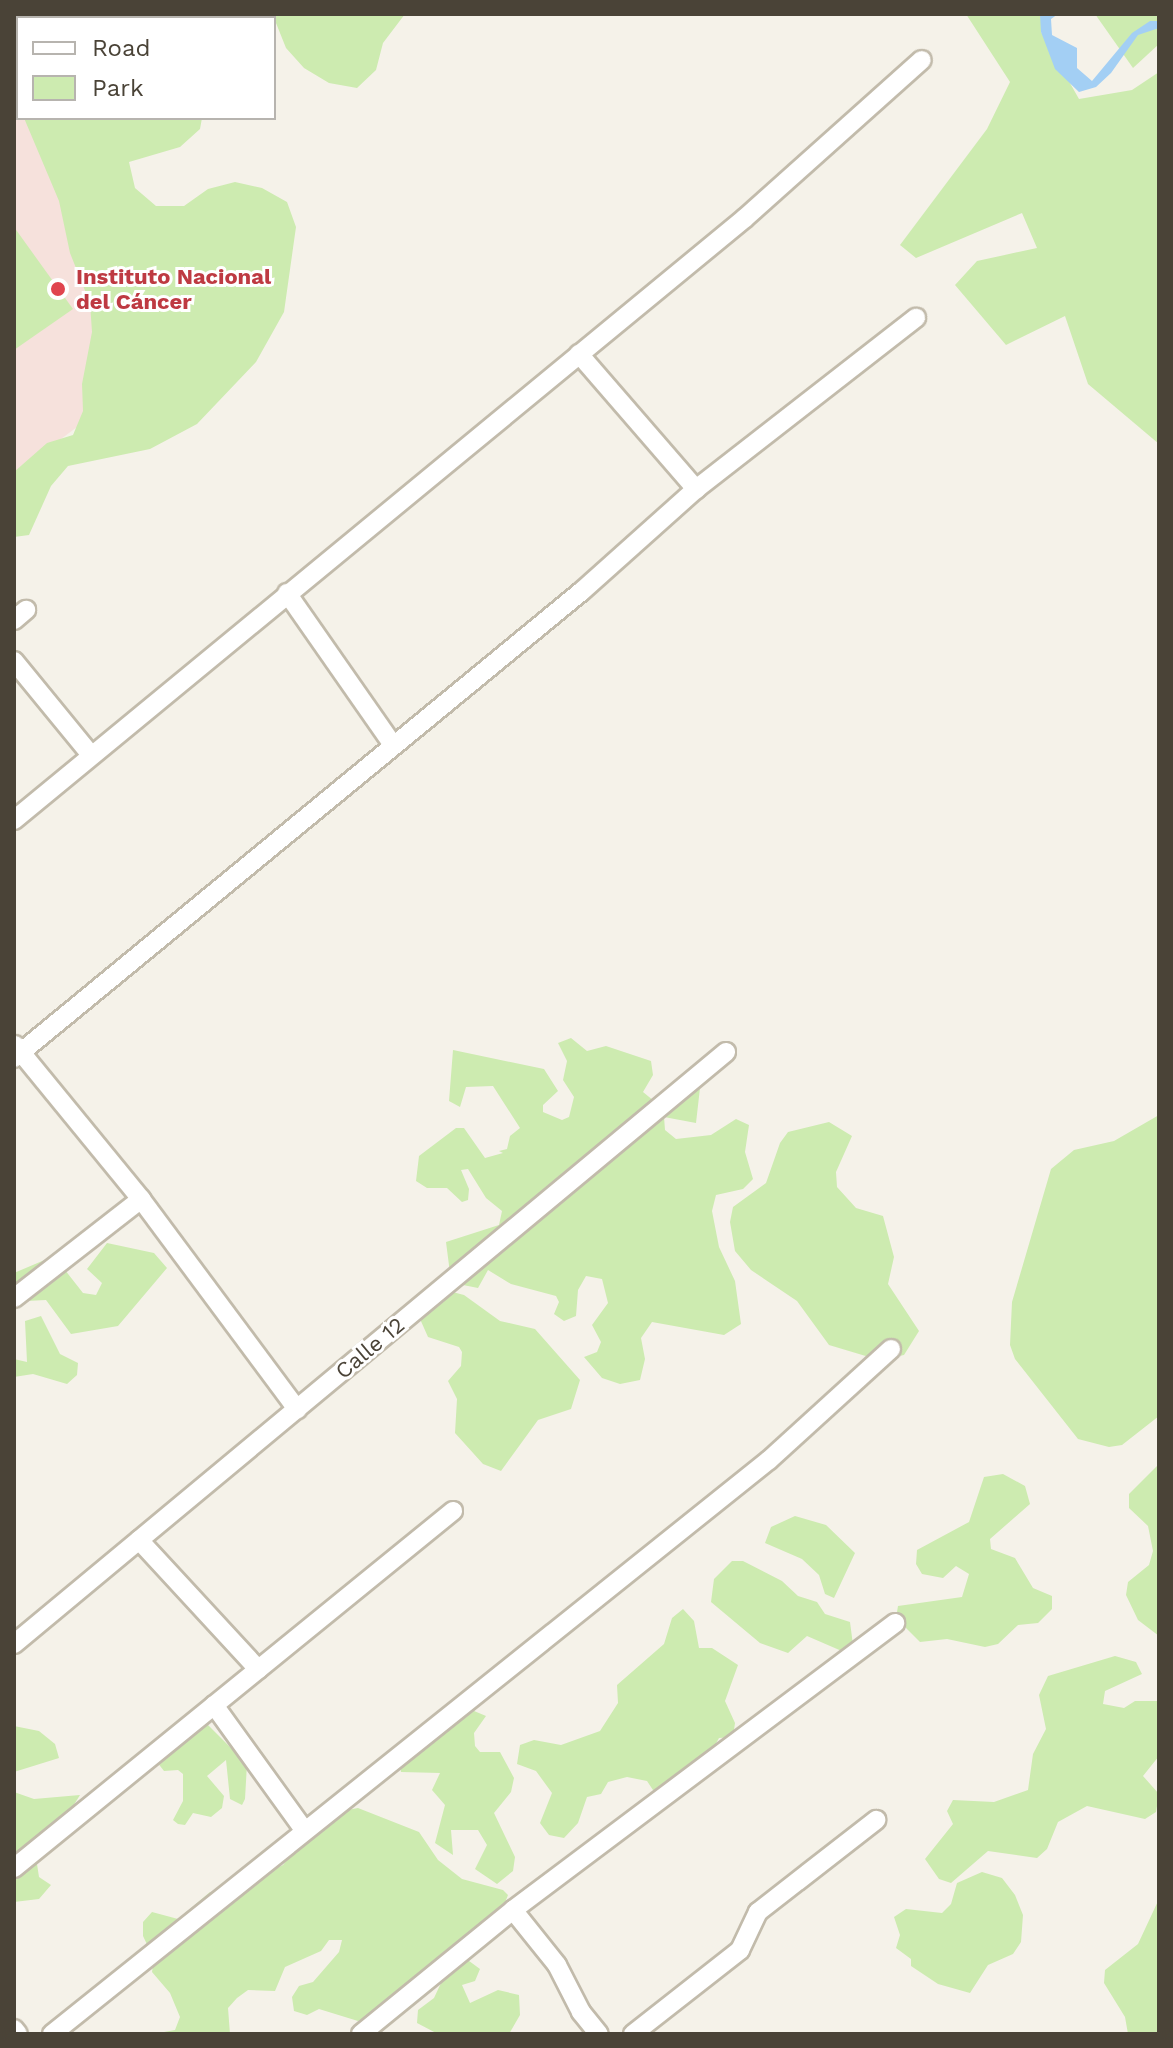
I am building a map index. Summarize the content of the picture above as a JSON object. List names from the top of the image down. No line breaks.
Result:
{"streets":{"street":["Calle 12"]},"places":["Instituto Nacional del Cáncer"],"legend":["Road","Park"]}
